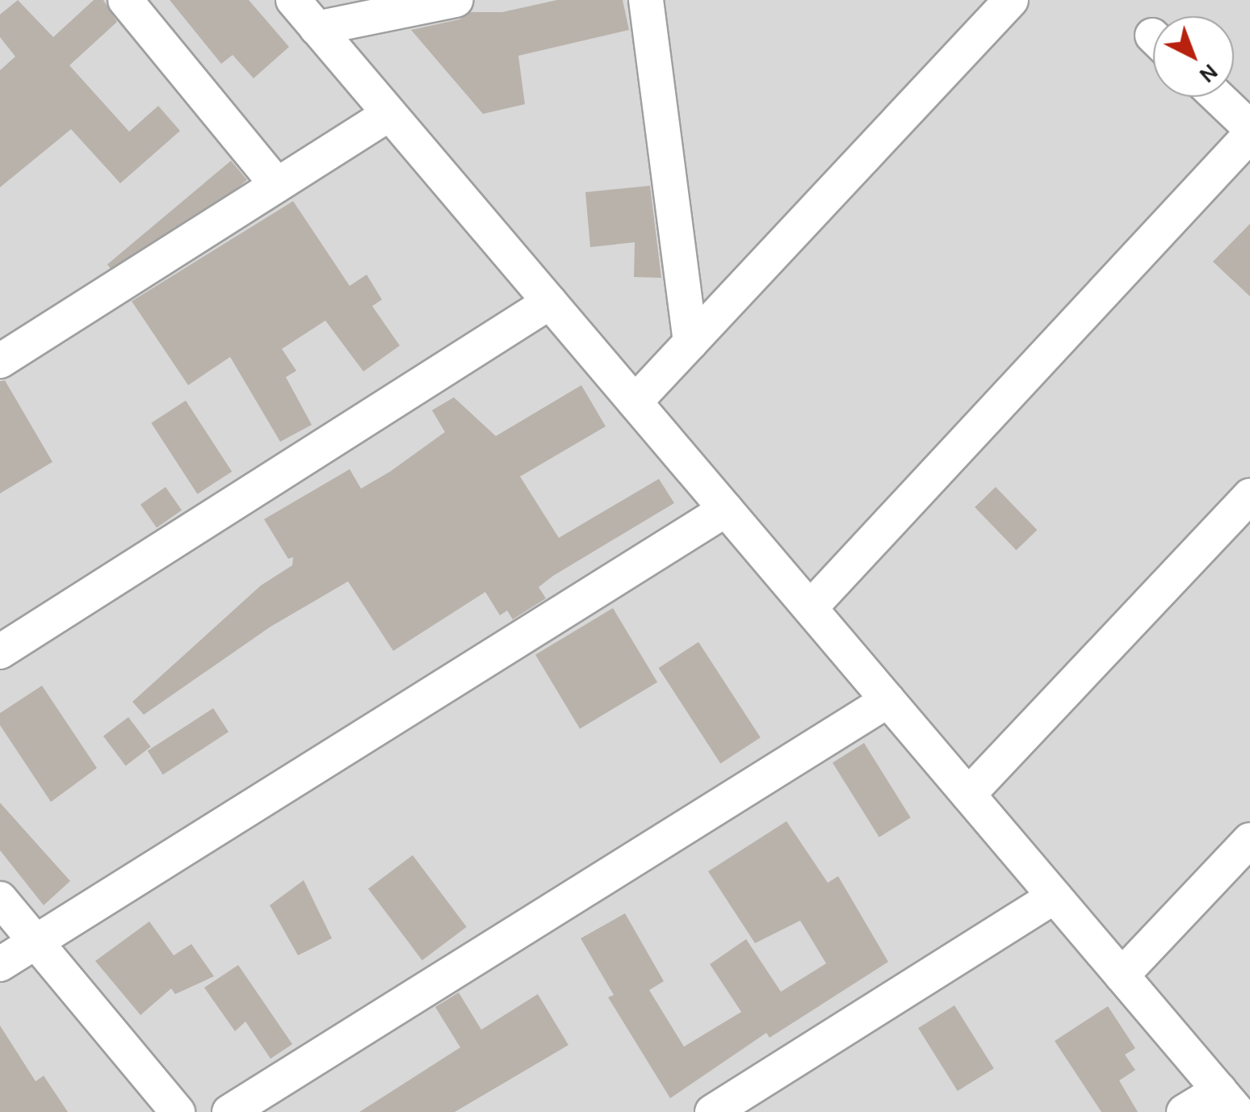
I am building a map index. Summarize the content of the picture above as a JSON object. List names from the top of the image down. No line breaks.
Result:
{"north":"bottom right"}
